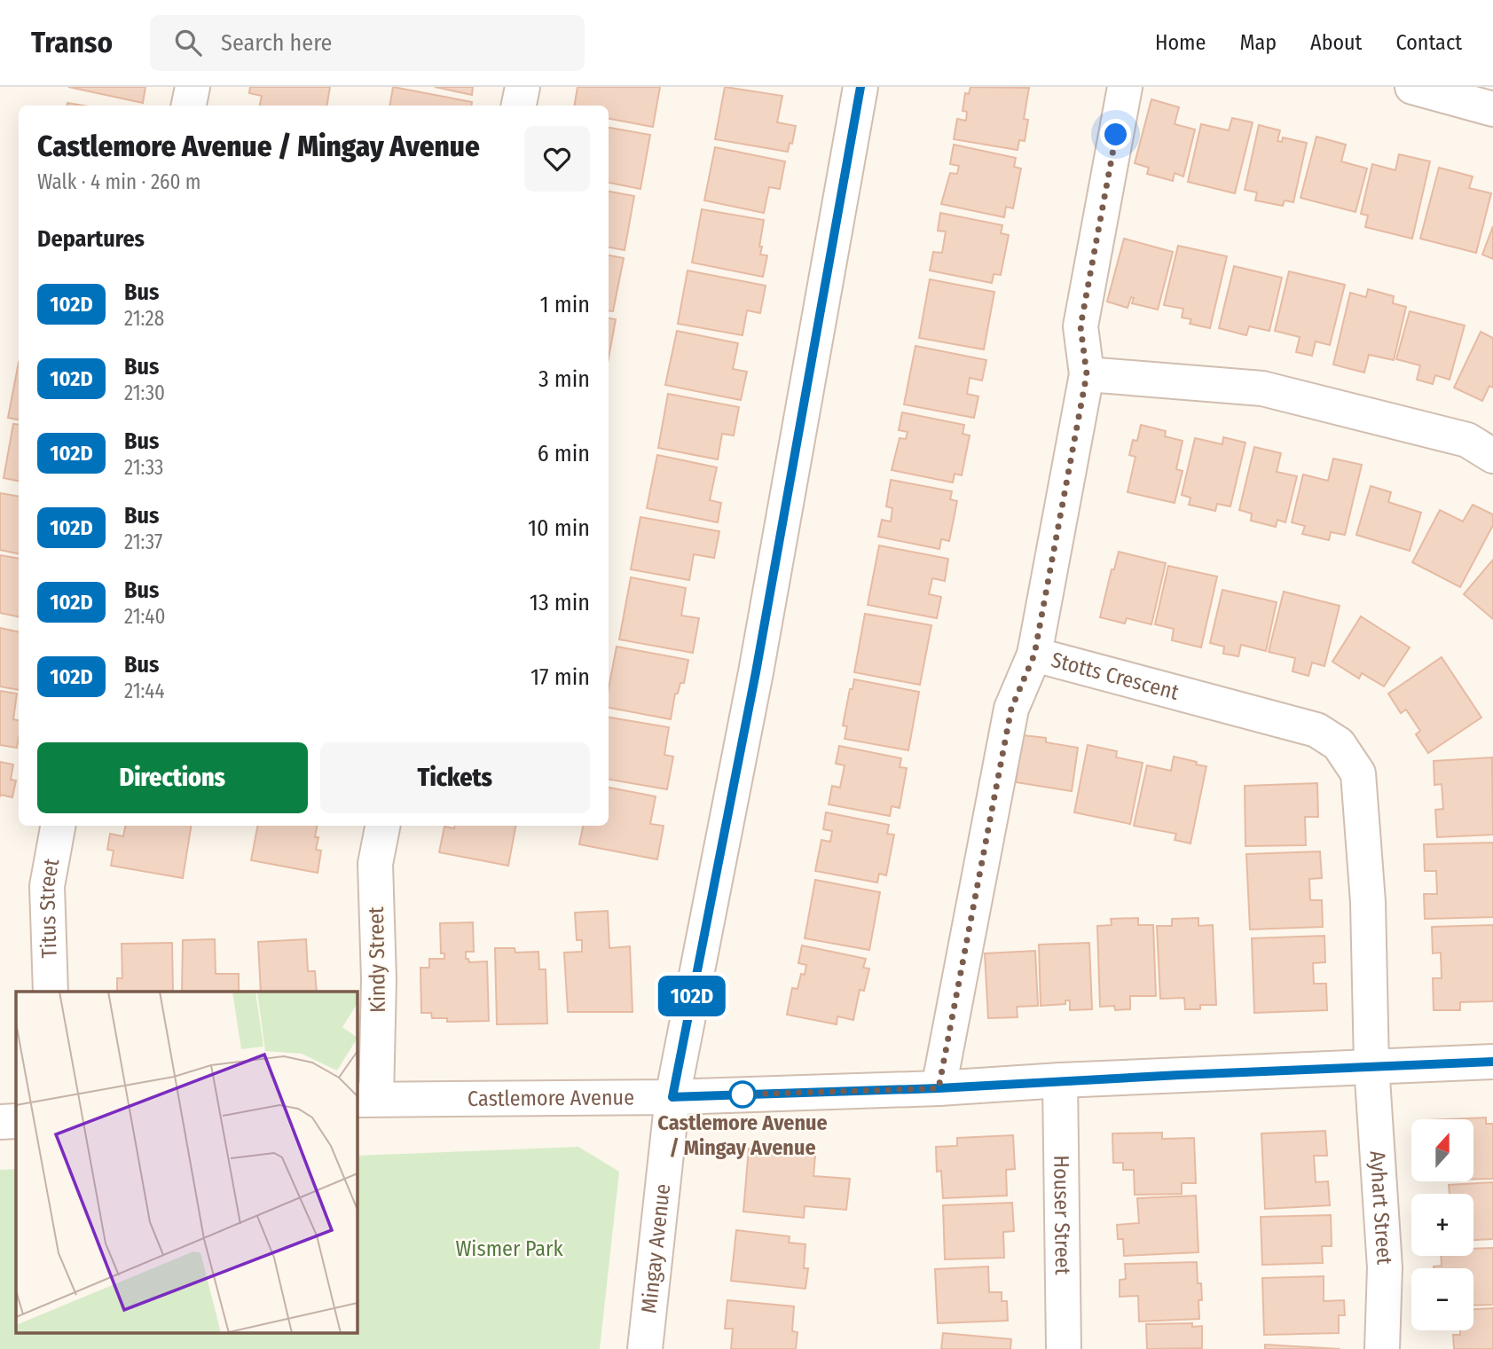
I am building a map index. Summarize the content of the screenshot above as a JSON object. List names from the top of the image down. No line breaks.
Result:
{"streets":{"street":["Stotts Crescent","Titus Street","Kindy Street","Castlemore Avenue","Ayhart Street","Houser Street","Mingay Avenue"]},"crossings":[["Stotts Crescent","Castlemore Avenue"],["Stotts Crescent","Ayhart Street"],["Kindy Street","Castlemore Avenue"],["Castlemore Avenue","Ayhart Street"],["Castlemore Avenue","Houser Street"],["Castlemore Avenue","Mingay Avenue"]],"parks":["Wismer Park"],"places":["Castlemore Avenue / Mingay Avenue"],"lines":["bus line 102D"],"north":"top","page":{"header":"Transo","search":"Search here","nav":["Home","Map","About","Contact"],"on_map":"102D","heading":[["Castlemore Avenue / Mingay Avenue","Walk · 4 min · 260 m"],"Departures"],"list":[{"mark":"102D","name":"Bus","note":"21:28","value":"1 min"},{"mark":"102D","name":"Bus","note":"21:30","value":"3 min"},{"mark":"102D","name":"Bus","note":"21:33","value":"6 min"},{"mark":"102D","name":"Bus","note":"21:37","value":"10 min"},{"mark":"102D","name":"Bus","note":"21:40","value":"13 min"},{"mark":"102D","name":"Bus","note":"21:44","value":"17 min"}],"buttons":["Directions","Tickets"],"map_buttons":["+","−"]}}
